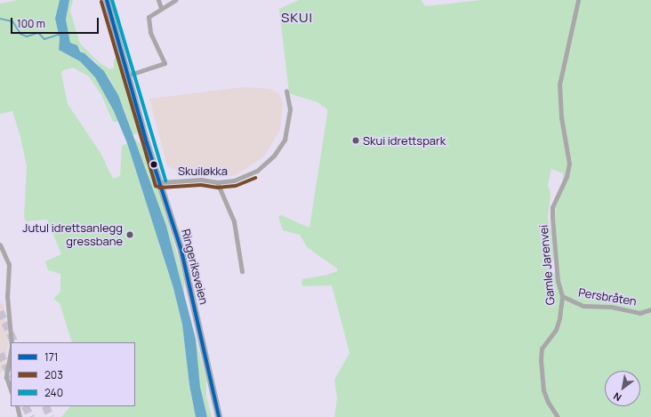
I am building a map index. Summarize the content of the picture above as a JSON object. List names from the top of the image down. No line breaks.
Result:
{"streets":{"main road":["Ringeriksveien"],"street":["Skuiløkka","Gamle Jarenvei","Persbråten"]},"crossings":[["Skuiløkka","Ringeriksveien"],["Gamle Jarenvei","Persbråten"]],"districts":["SKUI"],"places":["Skui idrettspark","Jutul idrettsanlegg gressbane"],"lines":["transit line 171","transit line 240","transit line 203"],"legend":["171","203","240"],"scale_bar":"100 m","north":"bottom left"}
